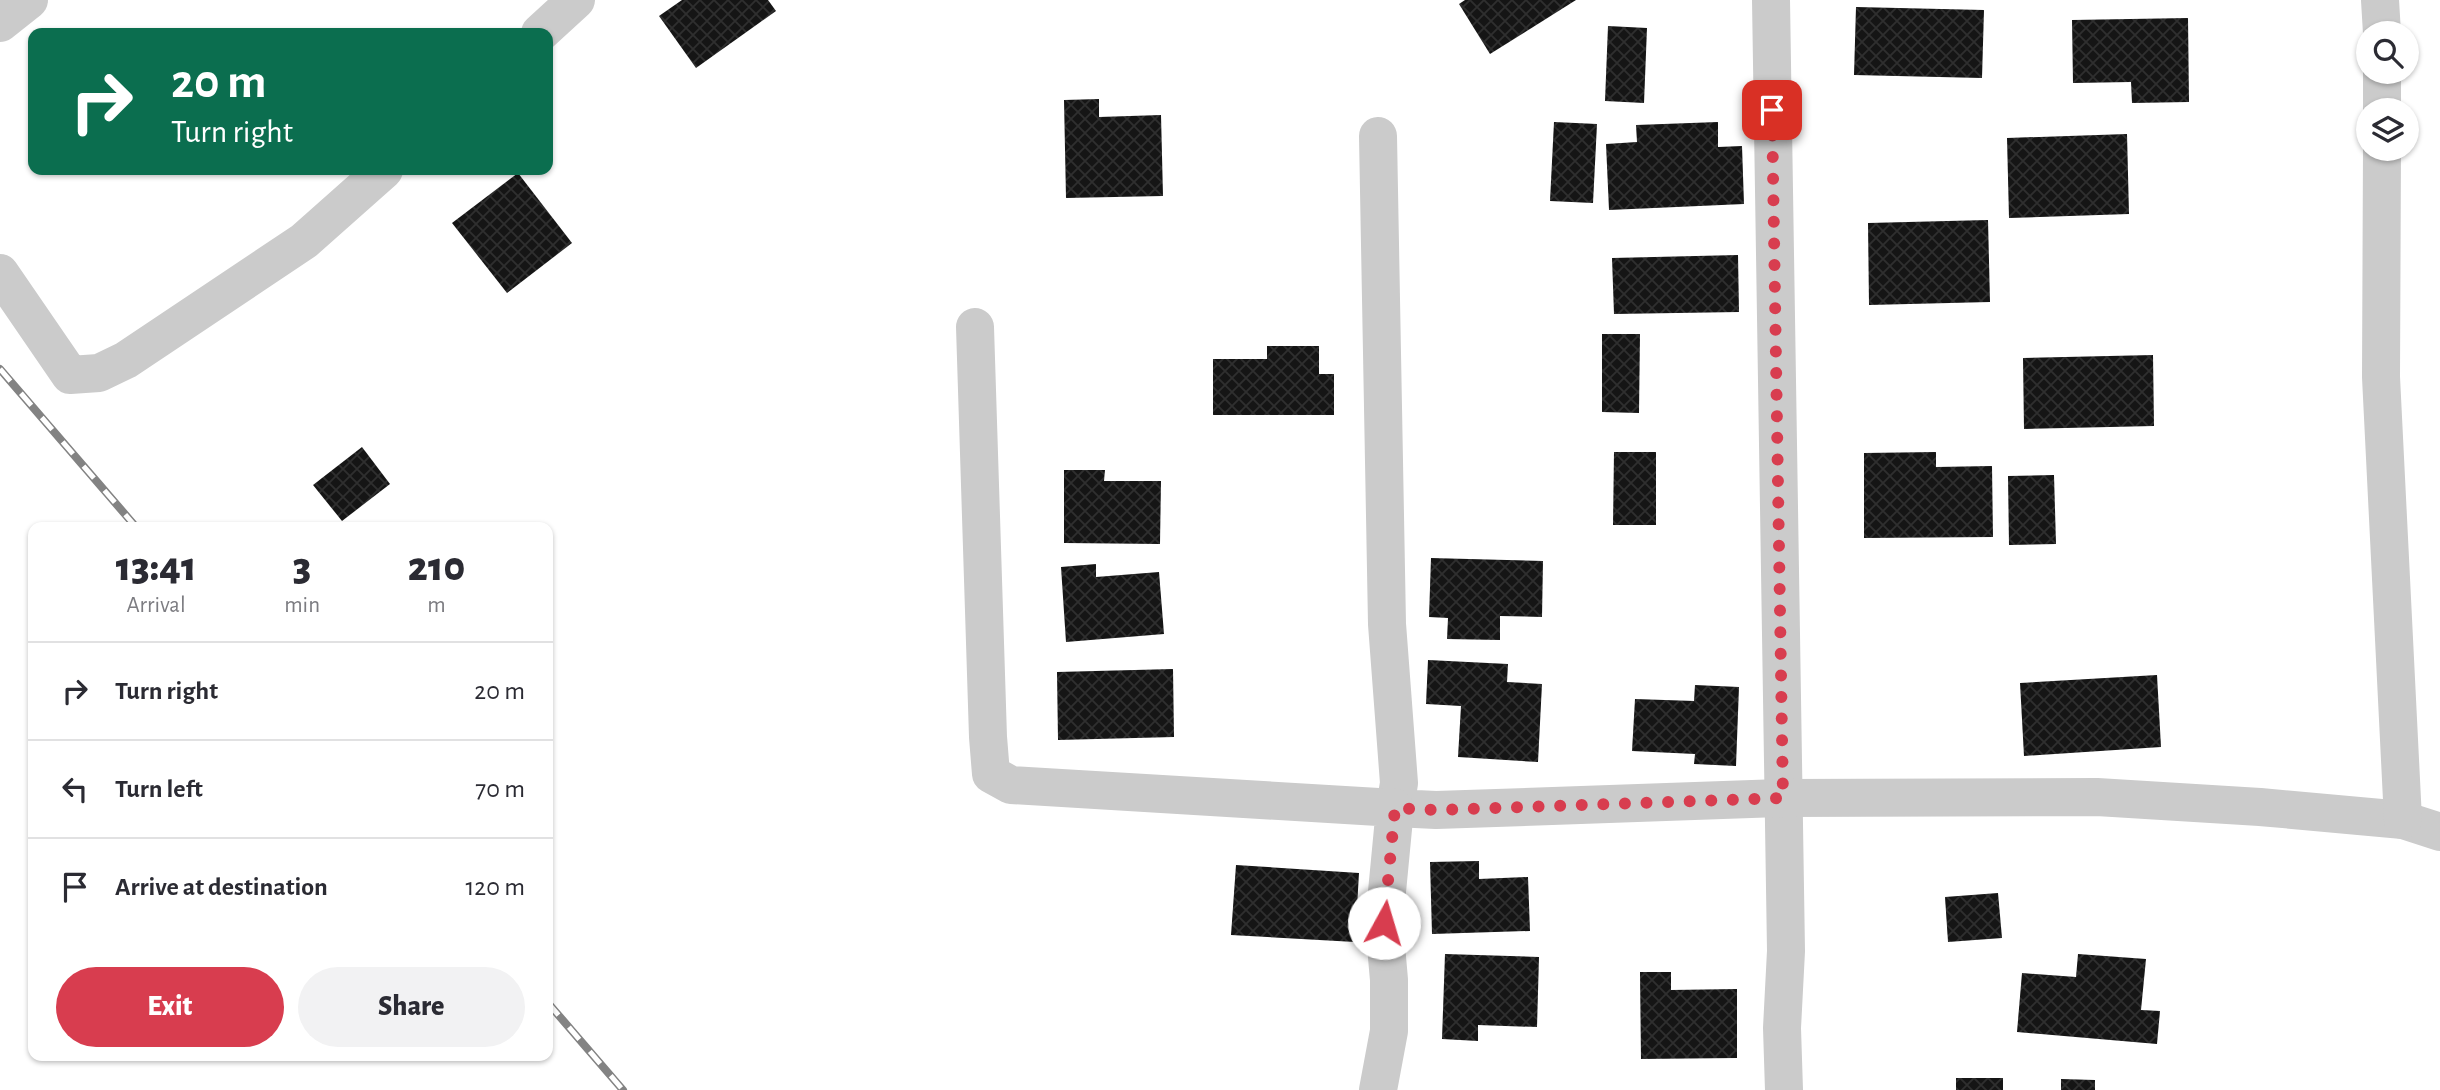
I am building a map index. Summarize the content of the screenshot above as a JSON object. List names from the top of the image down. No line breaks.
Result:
{"page":{"turn":["20 m","Turn right"],"eta":["13:41","Arrival","3","min","210","m"],"list":[{"name":"Turn right","value":"20 m"},{"name":"Turn left","value":"70 m"},{"name":"Arrive at destination","value":"120 m"}],"buttons":["Exit","Share"]}}
